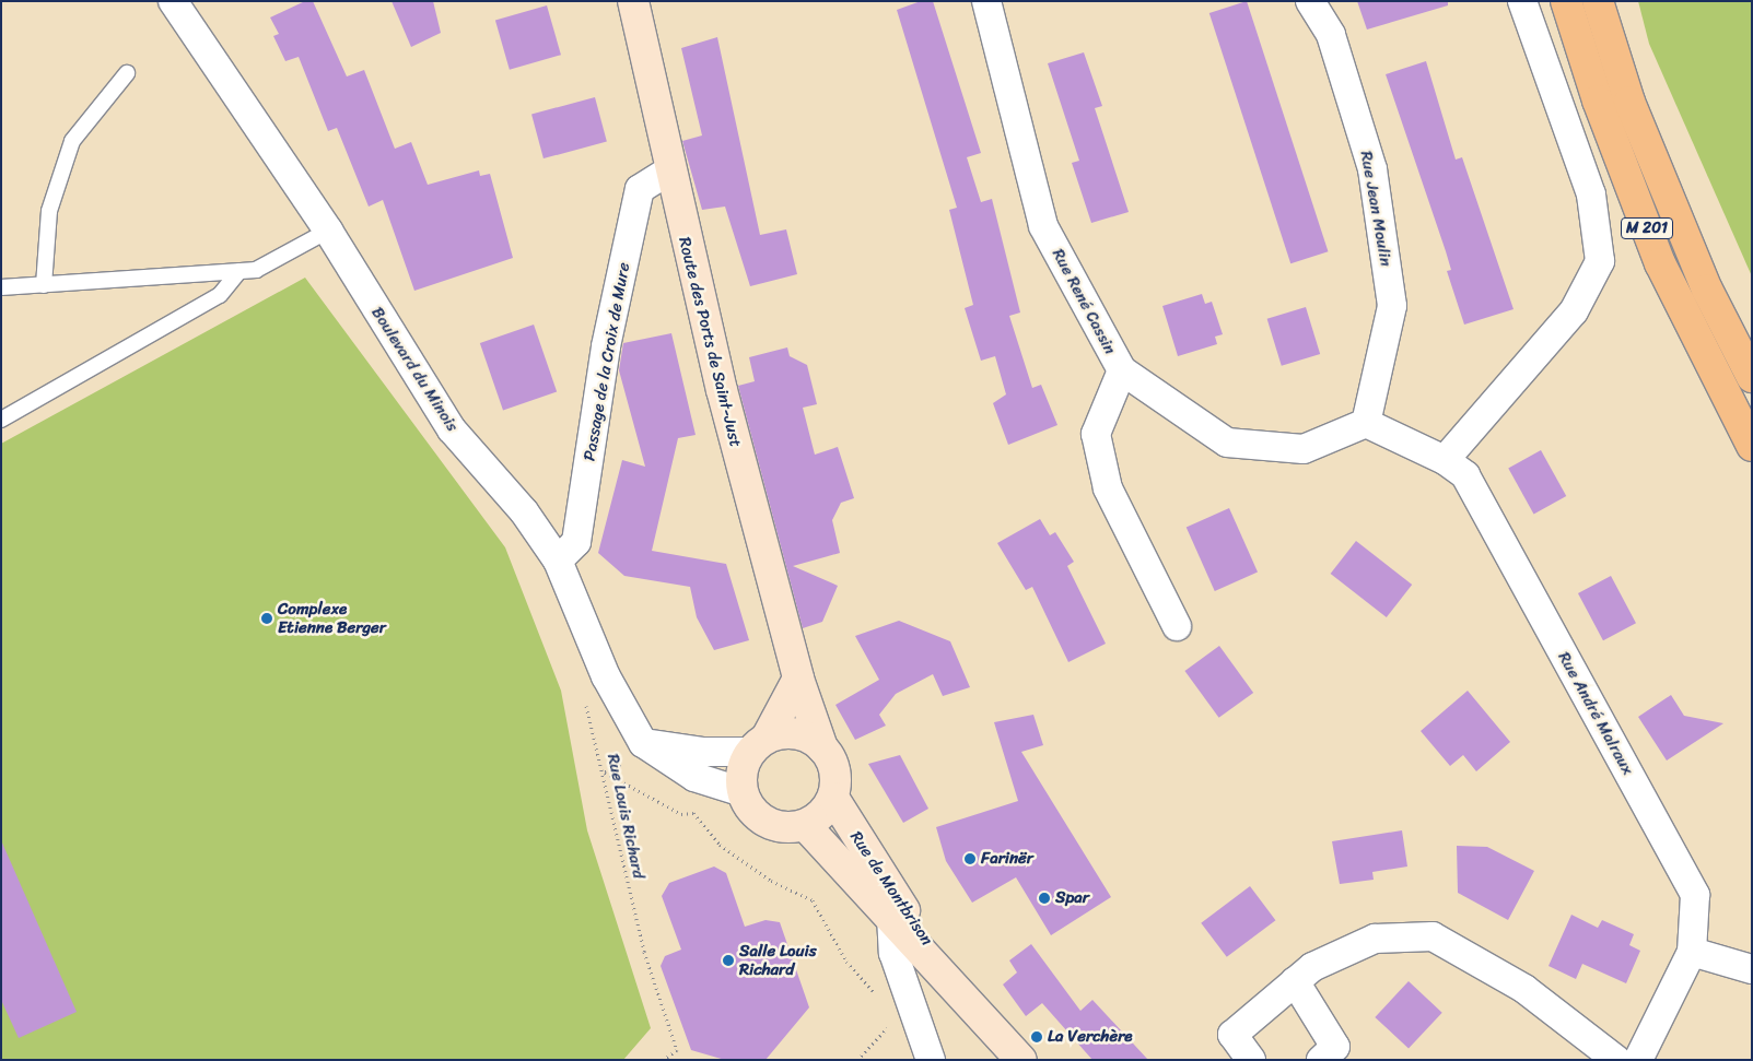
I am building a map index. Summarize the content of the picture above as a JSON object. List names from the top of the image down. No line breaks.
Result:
{"streets":{"highway":["M 201"],"main road":["Route des Ports de Saint-Just","Rue de Montbrison"],"street":["Rue Jean Moulin","Rue René Cassin","Passage de la Croix de Mure","Boulevard du Minois","Rue André Malraux"],"path":["Rue Louis Richard"]},"crossings":[["Rue Jean Moulin","Rue René Cassin"],["Rue Jean Moulin","Rue André Malraux"],["Rue René Cassin","Rue André Malraux"],["Route des Ports de Saint-Just","Passage de la Croix de Mure"],["Route des Ports de Saint-Just","Boulevard du Minois"],["Route des Ports de Saint-Just","Rue de Montbrison"],["Passage de la Croix de Mure","Boulevard du Minois"],["Boulevard du Minois","Rue de Montbrison"]],"places":["Complexe Etienne Berger","Farinër","Spar","Salle Louis Richard","La Verchère"]}
